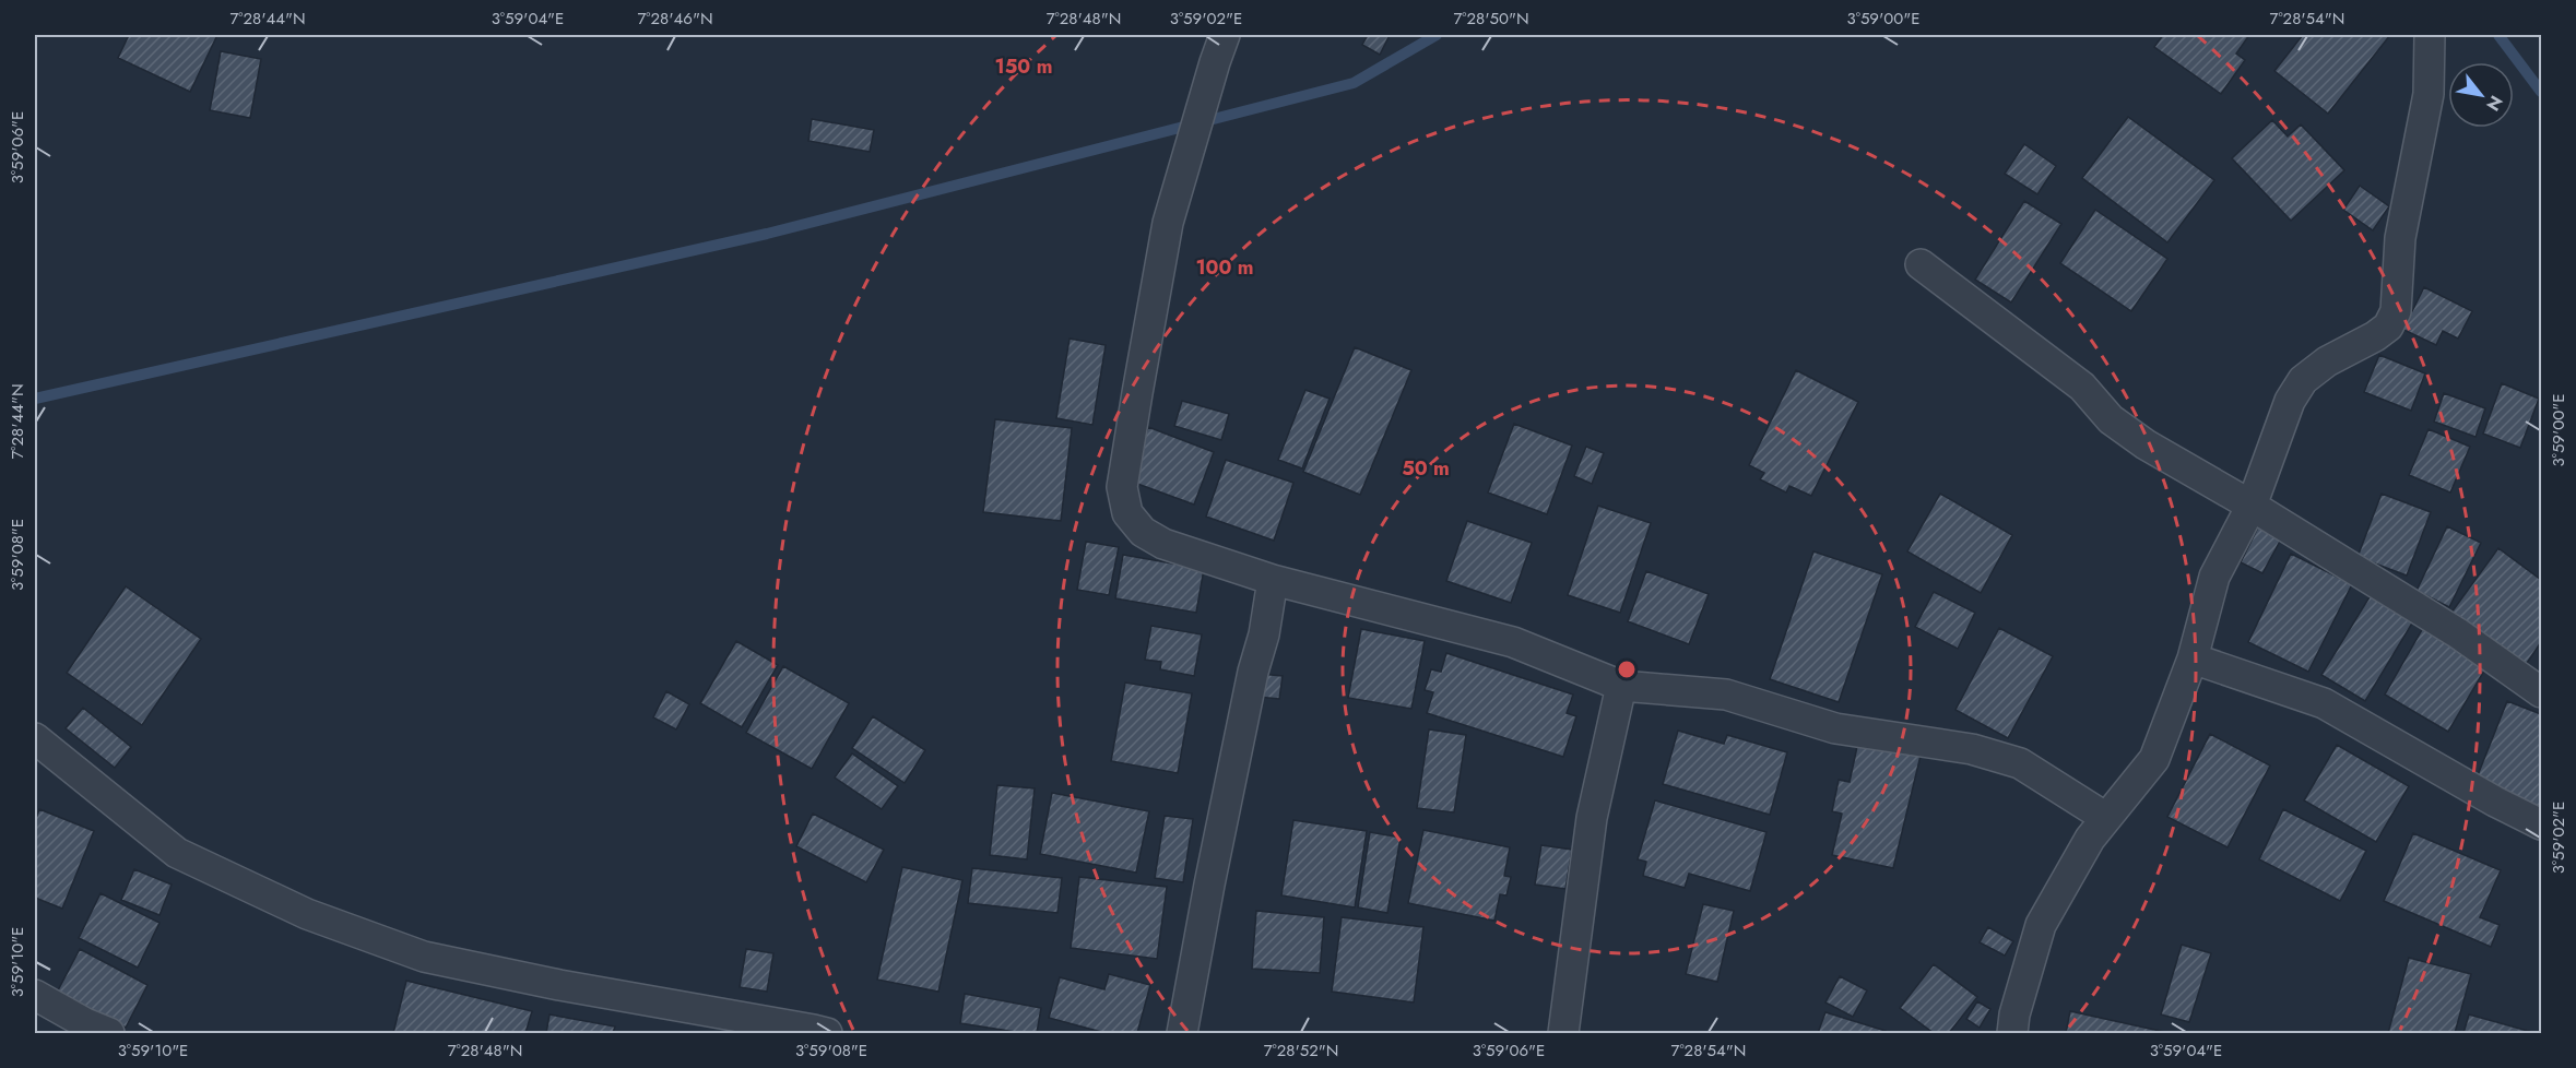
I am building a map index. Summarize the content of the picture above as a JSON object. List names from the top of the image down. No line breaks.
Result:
{"north":"bottom right","coordinates":["7°28'44\"N","3°59'04\"E","7°28'46\"N","7°28'48\"N","3°59'02\"E","7°28'50\"N","3°59'00\"E","7°28'54\"N","3°59'06\"E","3°59'08\"E","3°59'10\"E","7°28'52\"N"],"rings":["150 m","100 m","50 m"]}
